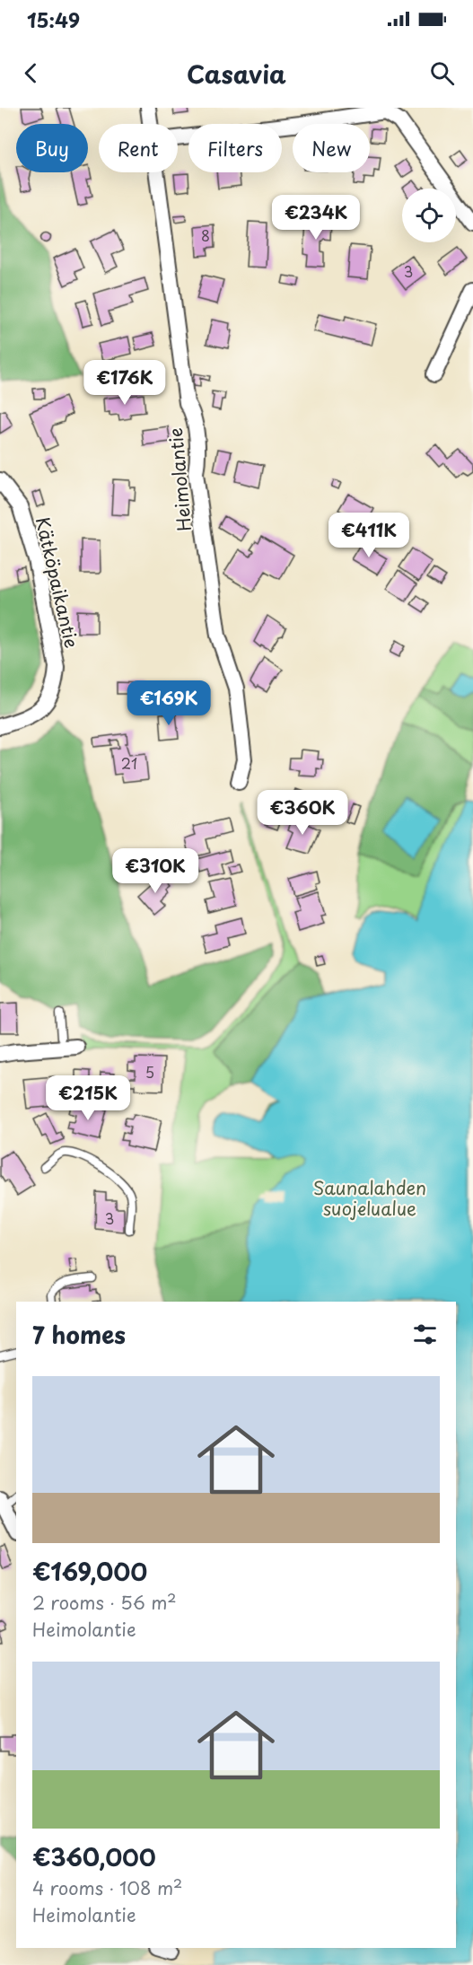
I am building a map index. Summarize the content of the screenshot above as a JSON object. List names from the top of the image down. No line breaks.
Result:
{"streets":{"street":["Heimolantie","Kätköpaikantie"]},"parks":["Saunalahden suojelualue"],"house_numbers":["8","3","21","5","3"],"page":{"status":"15:49","header":"Casavia","chip":["Buy","Rent","Filters","New"],"price":["€234K","€176K","€411K","€169K","€360K","€310K","€215K"],"heading":"7 homes","list":[{"name":"€169,000","note":"2 rooms · 56 m² · Heimolantie"},{"name":"€360,000","note":"4 rooms · 108 m² · Heimolantie"}]}}
